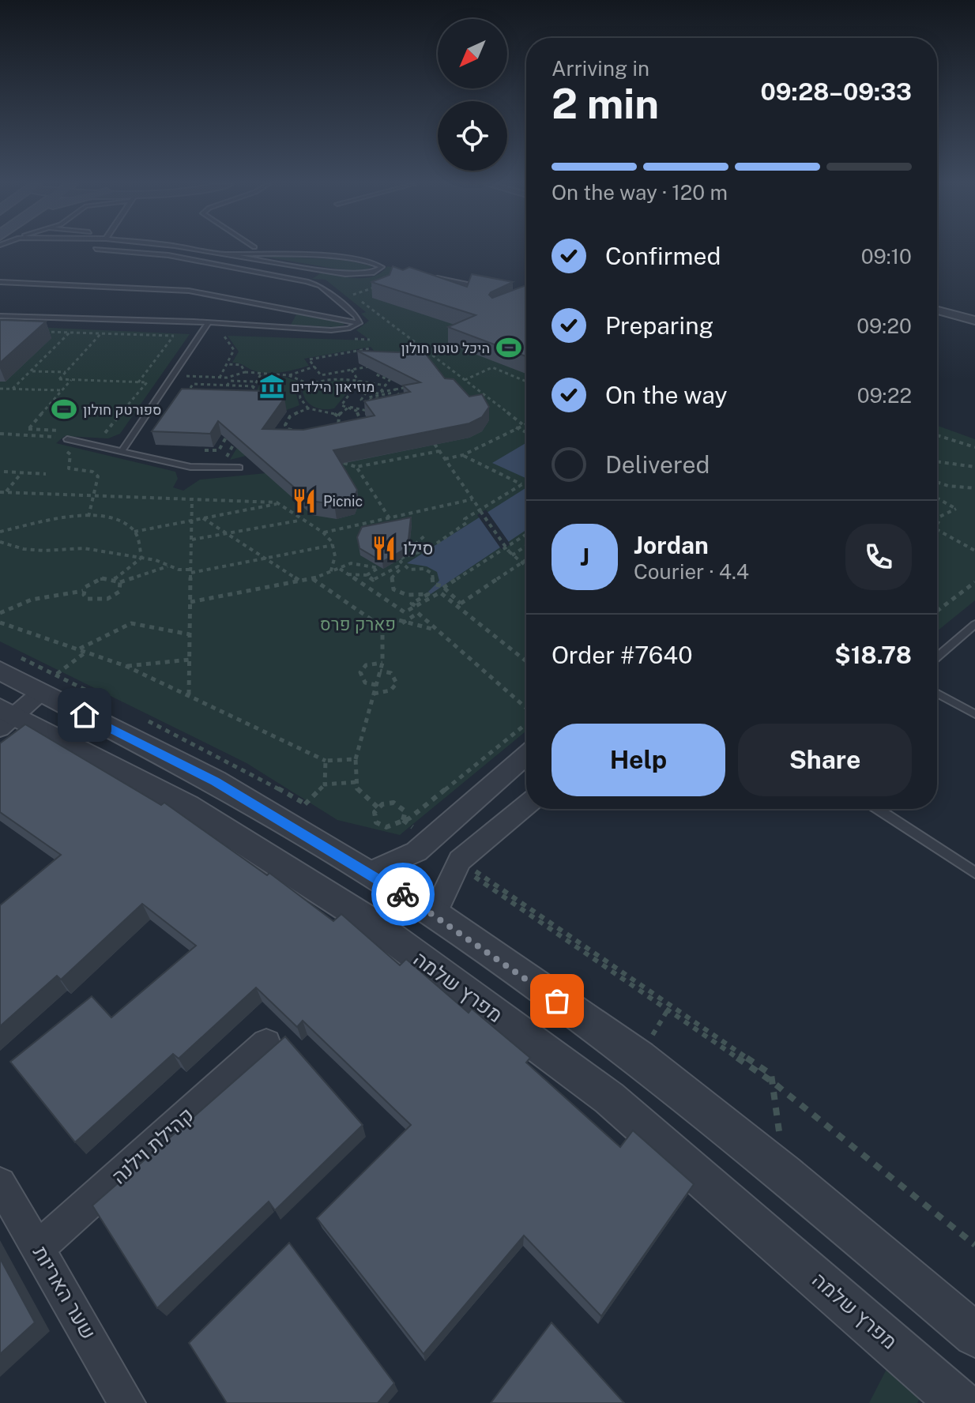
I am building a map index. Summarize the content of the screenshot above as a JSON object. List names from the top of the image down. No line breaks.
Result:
{"streets":{"street":["מפרץ שלמה","קהילת וילנה","שער האריות"]},"crossings":[["קהילת וילנה","שער האריות"]],"parks":["פארק פרס"],"places":{"sports":["היכל טוטו חולון","ספורטק חולון"],"museum":["מוזיאון הילדים"],"restaurant":["Picnic","סילו"]},"north":"bottom left","page":{"heading":["2 min","Arriving in","09:28–09:33"],"panel":["Jordan","Courier · 4.4","Order #7640","$18.78"],"bar":"On the way · 120 m","list":[["Confirmed","09:10"],["Preparing","09:20"],["On the way","09:22"],"Delivered"],"round":"J","buttons":["Help","Share"]}}
